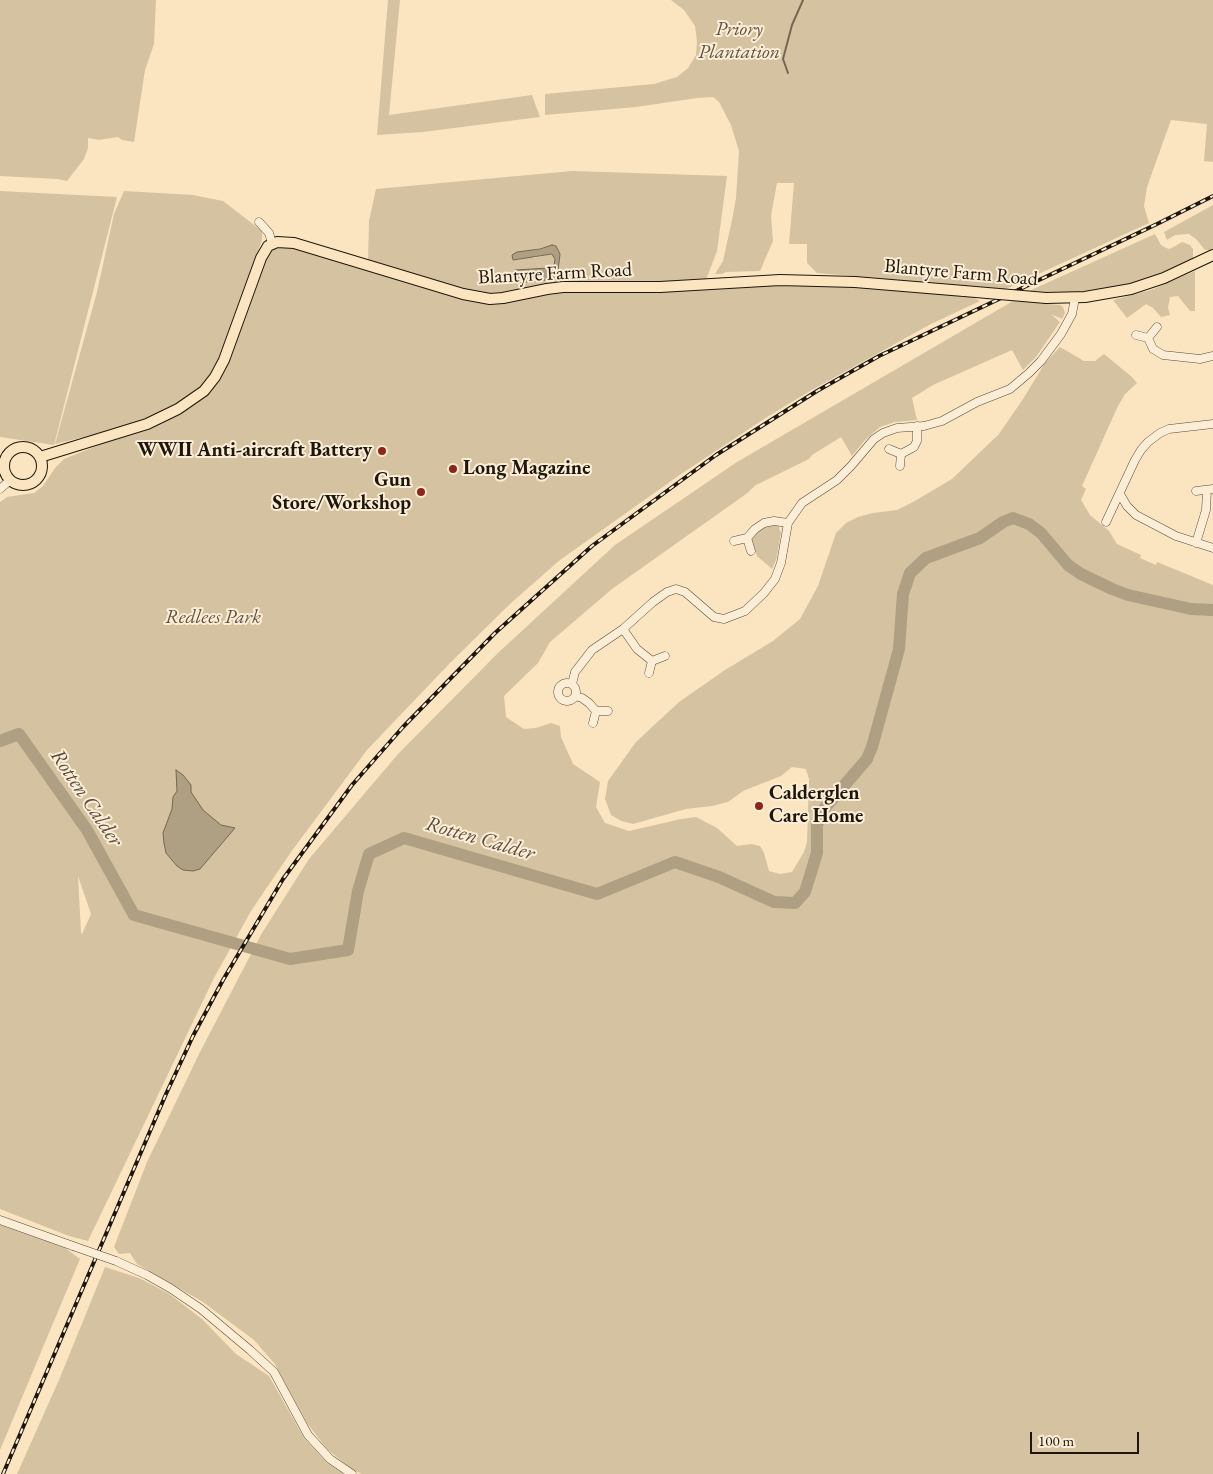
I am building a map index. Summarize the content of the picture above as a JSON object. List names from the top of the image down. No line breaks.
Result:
{"streets":{"main road":["Blantyre Farm Road"]},"water":["Rotten Calder"],"parks":["Priory Plantation","Redlees Park"],"places":["WWII Anti-aircraft Battery","Long Magazine","Gun Store/Workshop","Calderglen Care Home"],"scale_bar":"100 m"}
